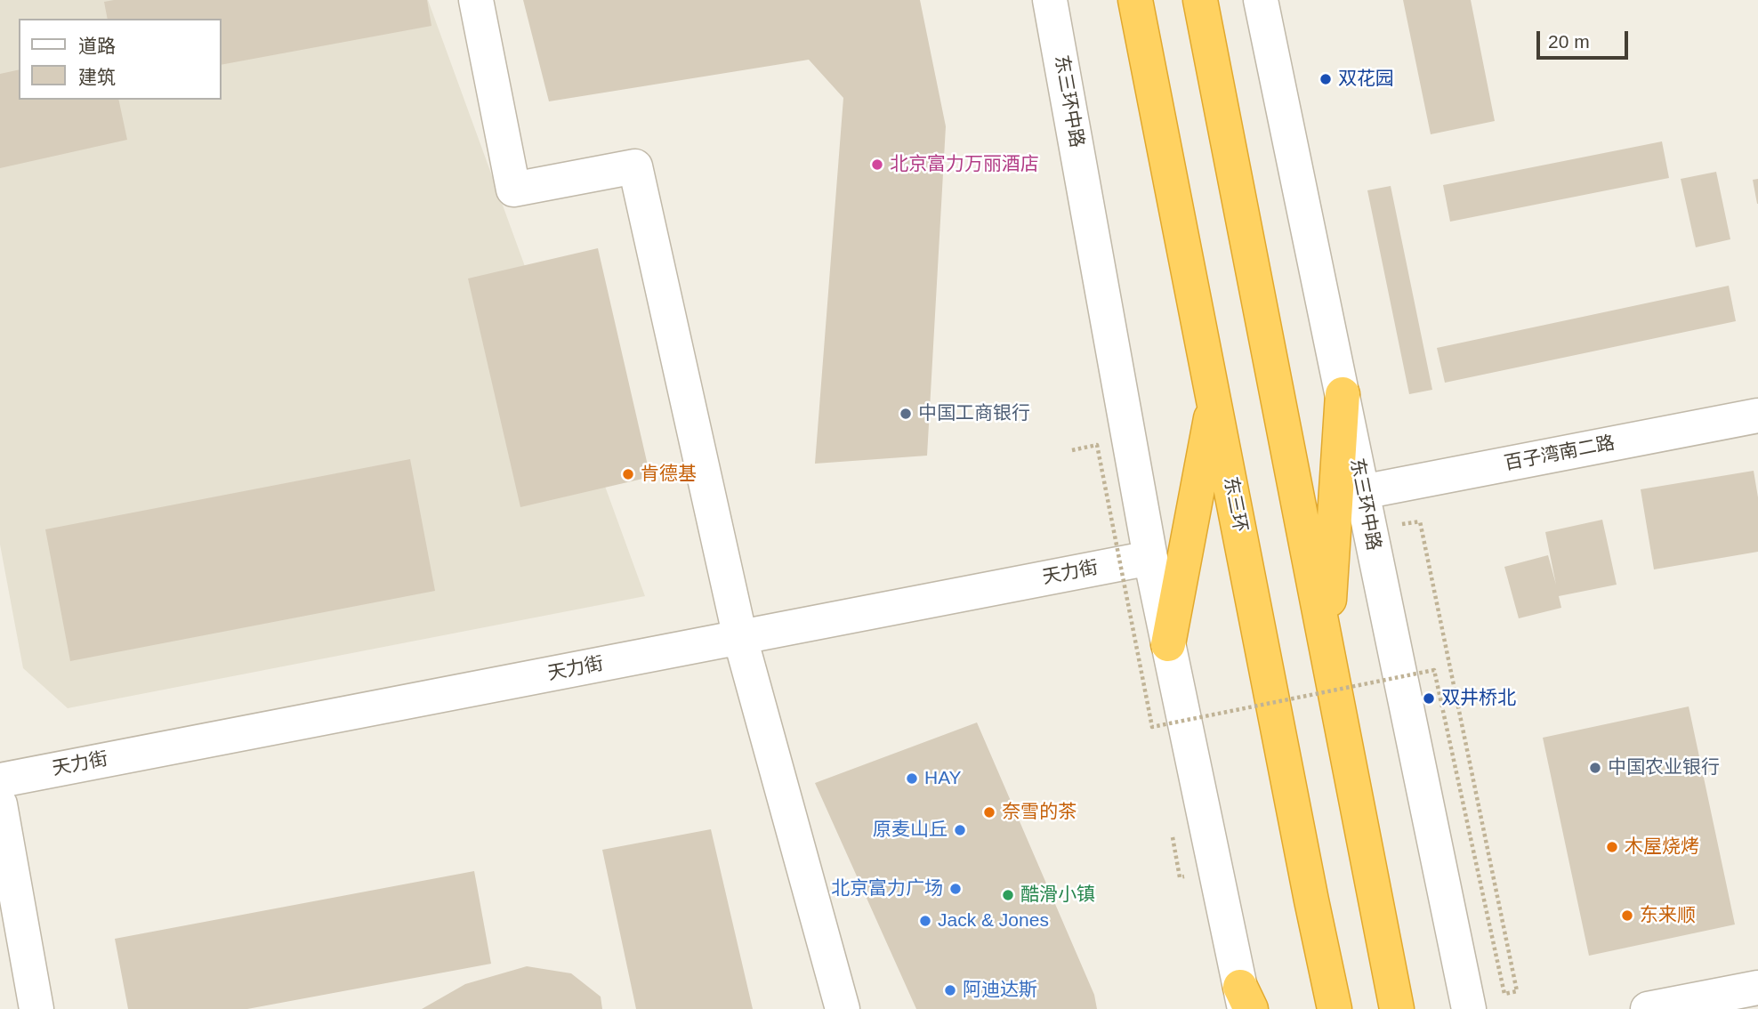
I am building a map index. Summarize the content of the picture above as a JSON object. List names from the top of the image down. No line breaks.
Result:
{"streets":{"highway":["东三环"],"street":["东三环中路","百子湾南二路","天力街"]},"crossings":[["东三环中路","百子湾南二路"],["东三环中路","天力街"]],"places":["双花园","北京富力万丽酒店","中国工商银行","肯德基","双井桥北","中国农业银行","HAY","奈雪的茶","原麦山丘","木屋烧烤","北京富力广场","酷滑小镇","东来顺","Jack & Jones","阿迪达斯"],"legend":["道路","建筑"],"scale_bar":"20 m"}
